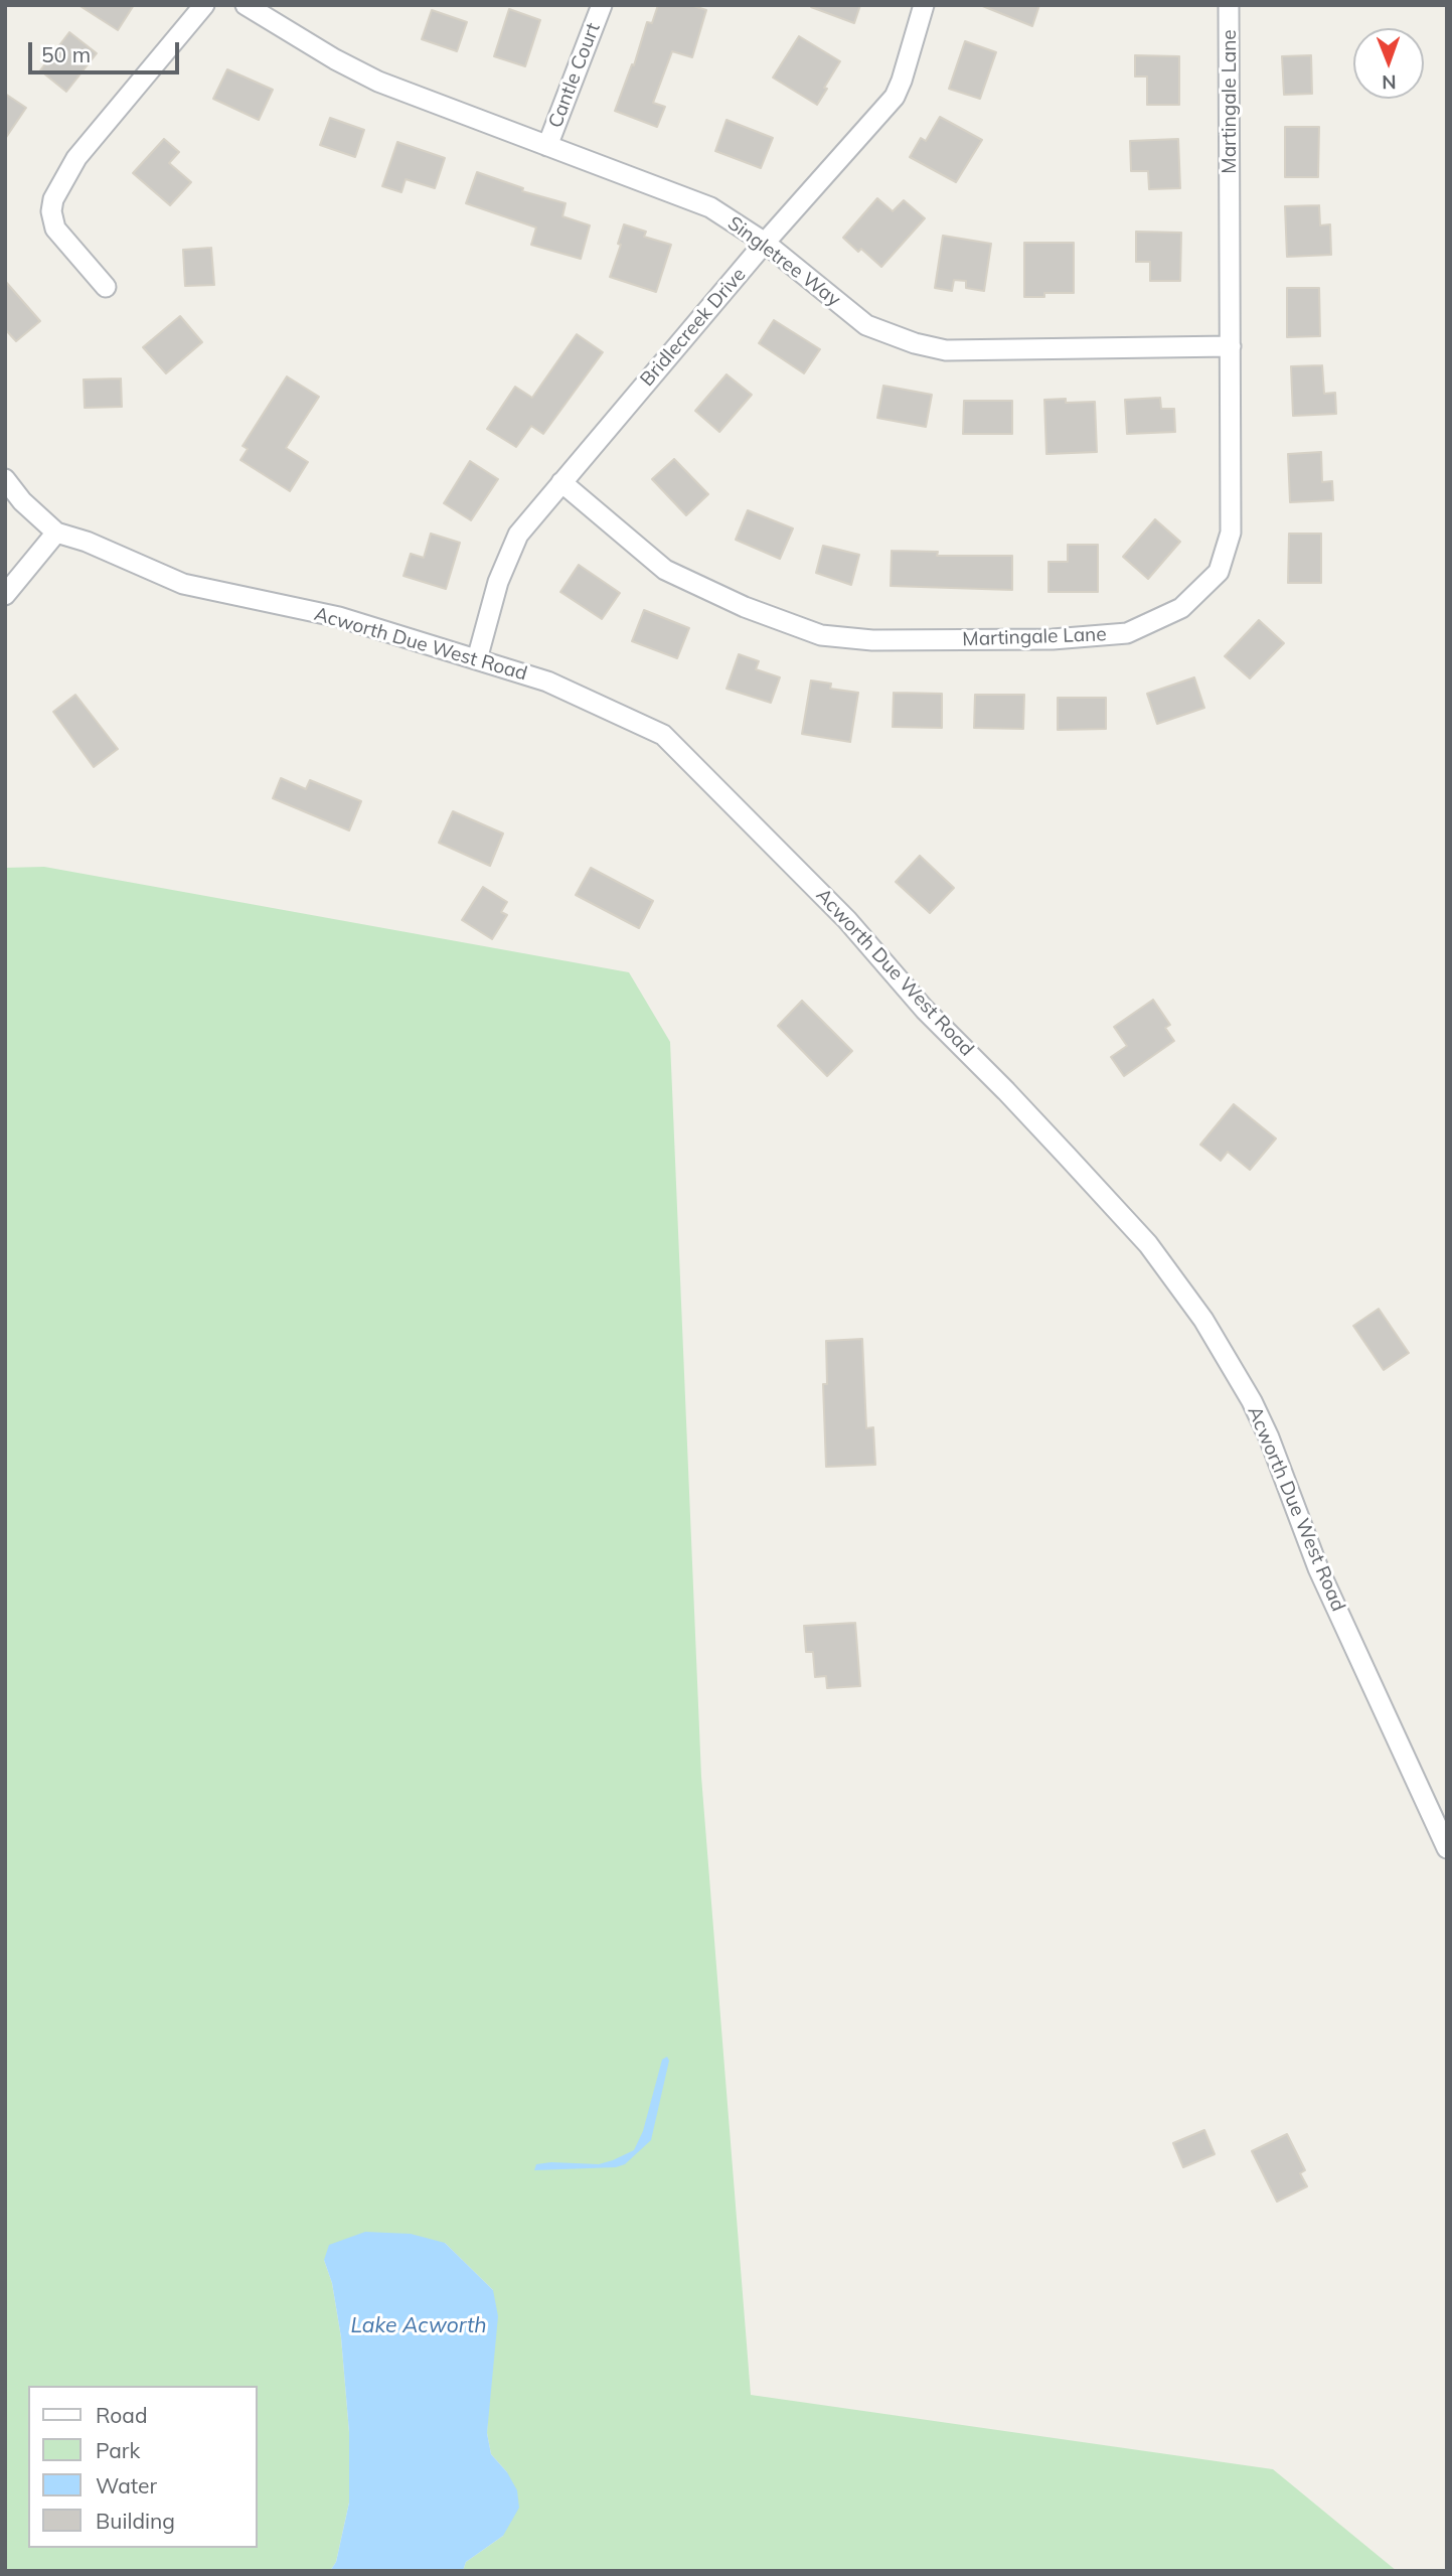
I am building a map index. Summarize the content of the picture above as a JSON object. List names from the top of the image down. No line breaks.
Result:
{"streets":{"street":["Cantle Court","Martingale Lane","Singletree Way","Bridlecreek Drive","Acworth Due West Road"]},"crossings":[["Cantle Court","Singletree Way"],["Martingale Lane","Singletree Way"],["Martingale Lane","Bridlecreek Drive"],["Singletree Way","Bridlecreek Drive"],["Bridlecreek Drive","Acworth Due West Road"]],"water":["Lake Acworth"],"legend":["Road","Park","Water","Building"],"scale_bar":"50 m","north":"bottom"}
